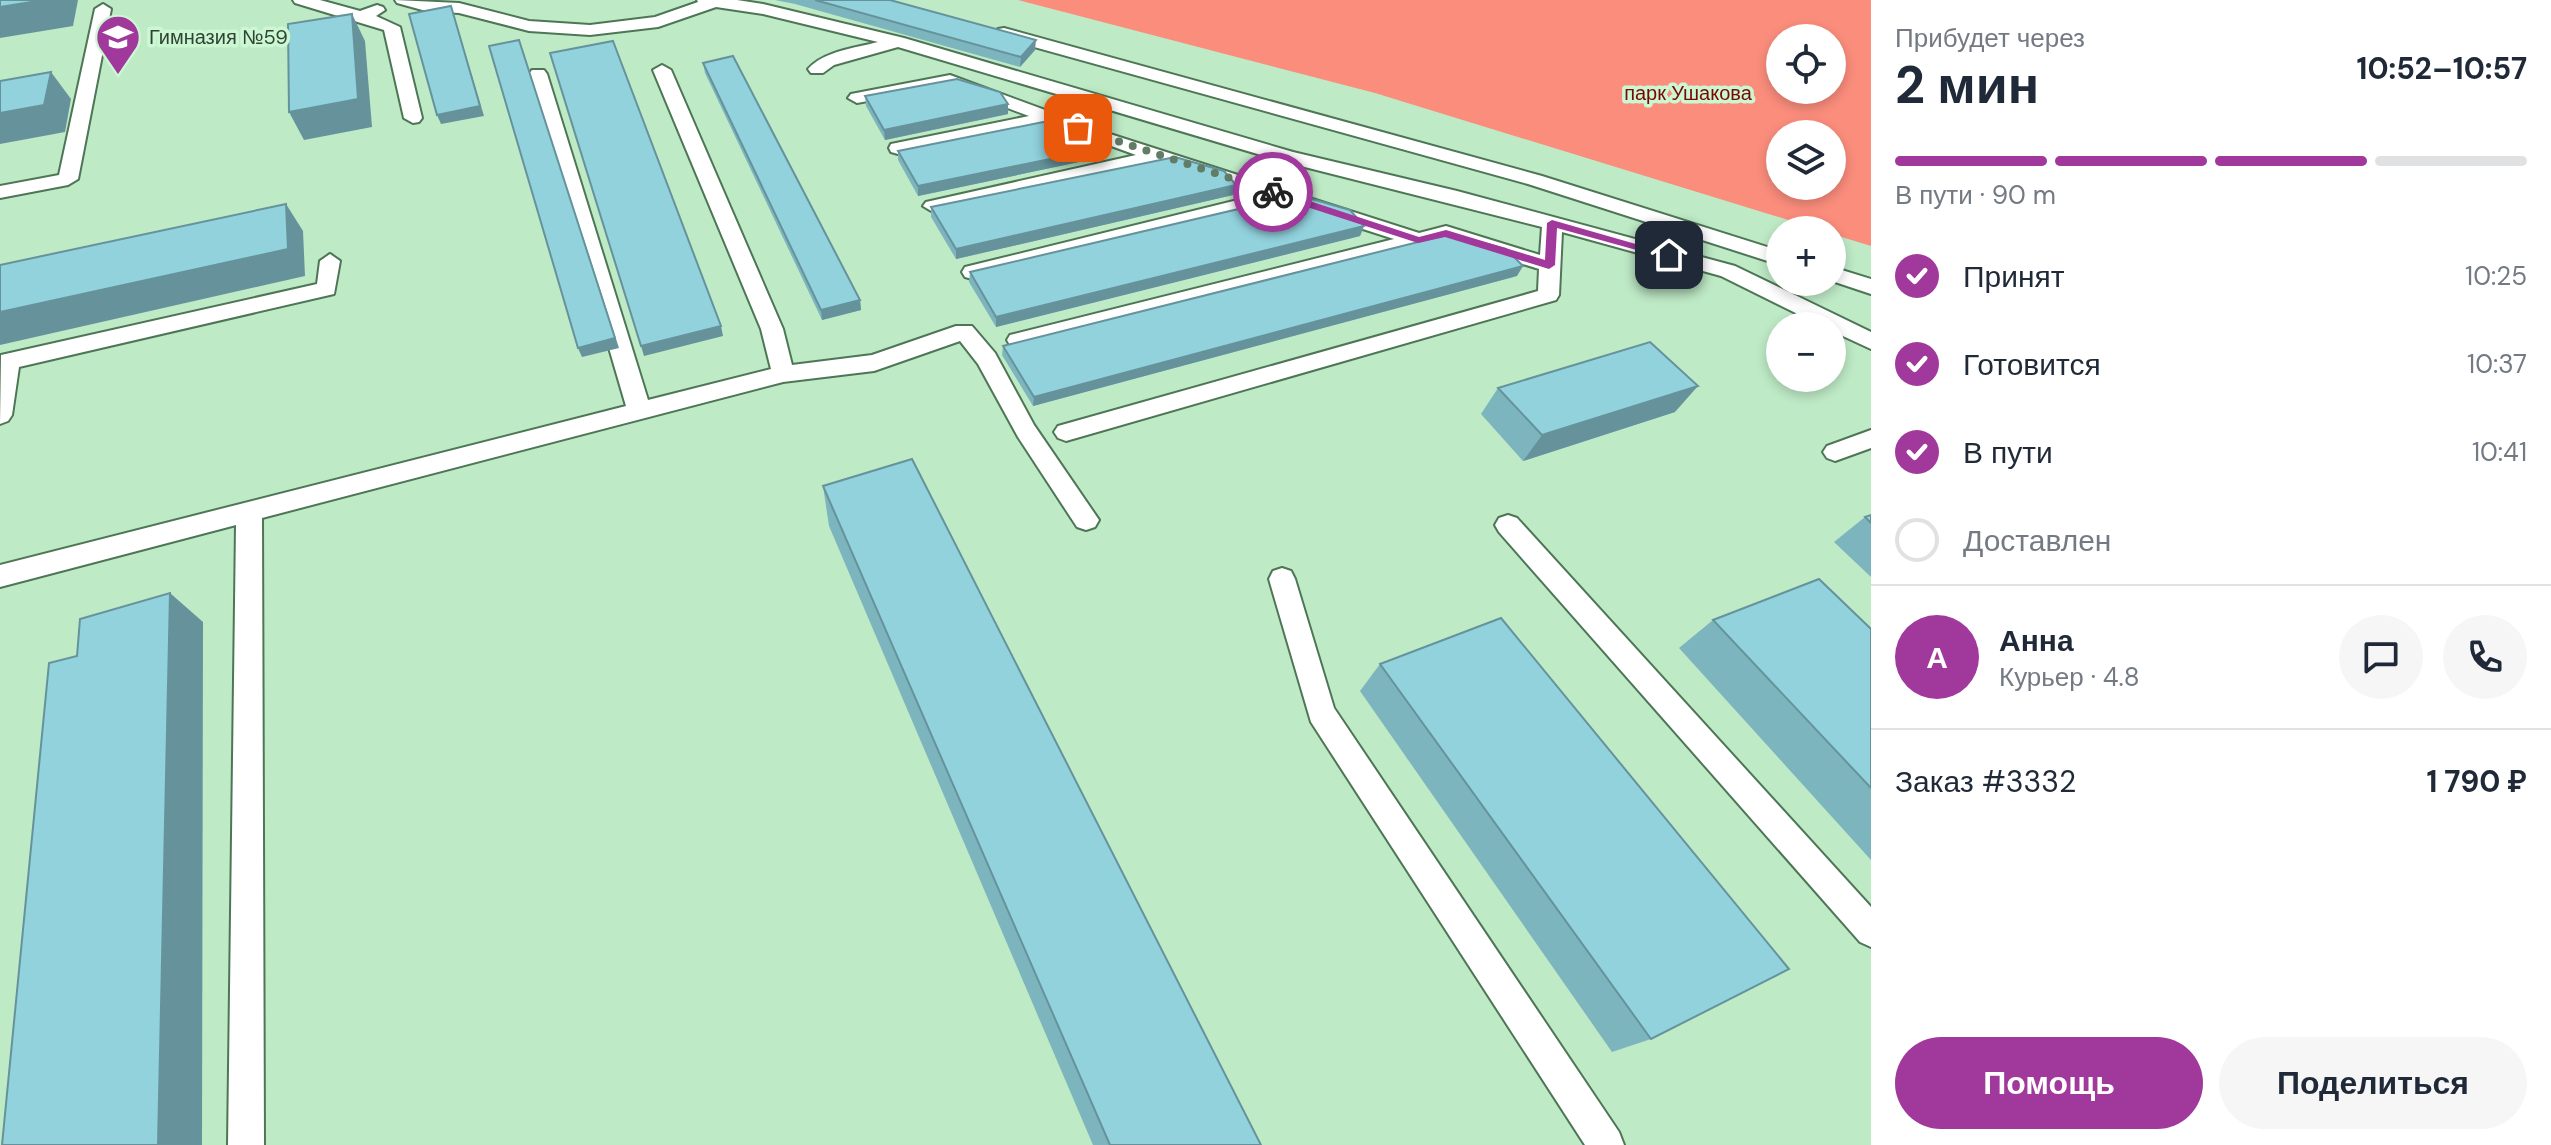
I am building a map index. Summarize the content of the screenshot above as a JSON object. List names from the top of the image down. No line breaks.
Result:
{"parks":["парк Ушакова"],"places":{"school or university":["Гимназия №59"]},"page":{"heading":["2 мин","Прибудет через","10:52–10:57"],"panel":["Анна","Курьер · 4.8","Заказ #3332","1 790 ₽"],"map_buttons":["+","−"],"bar":"В пути · 90 m","list":[["Принят","10:25"],["Готовится","10:37"],["В пути","10:41"],"Доставлен"],"round":"А","buttons":["Помощь","Поделиться"]}}
